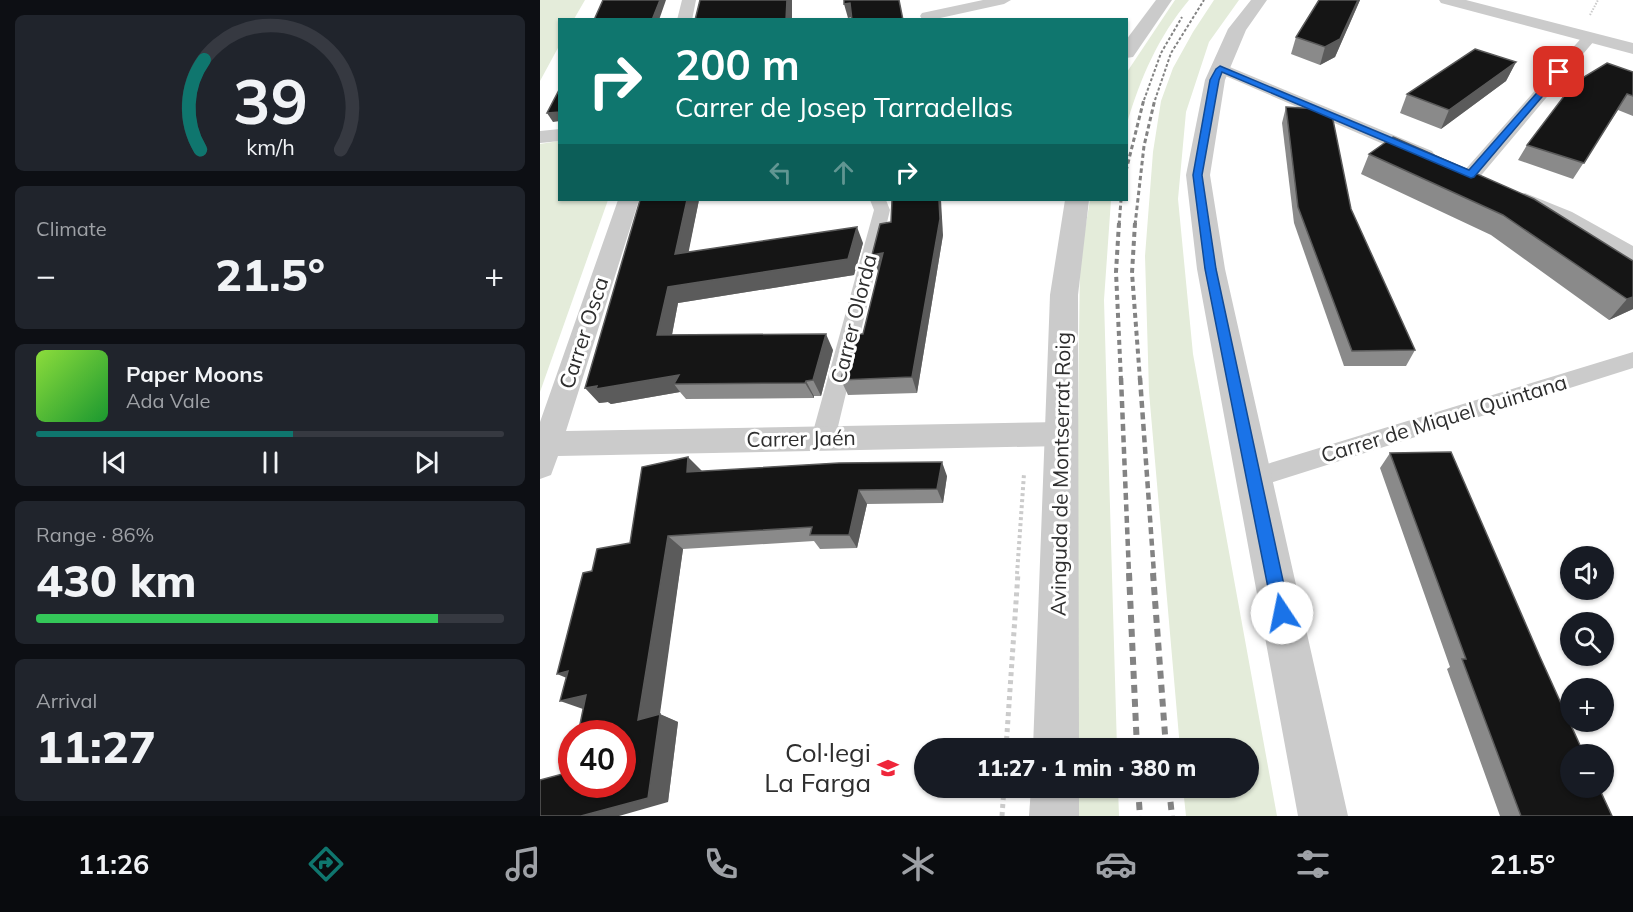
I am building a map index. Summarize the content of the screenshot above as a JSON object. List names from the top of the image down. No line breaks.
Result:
{"streets":{"street":["Carrer Olorda","Carrer Osca","Carrer de Miquel Quintana","Carrer Jaén","Avinguda de Montserrat Roig"]},"crossings":[["Carrer Olorda","Carrer Jaén"],["Carrer Osca","Carrer Jaén"],["Carrer Jaén","Avinguda de Montserrat Roig"]],"places":{"school or university":["Col·legi La Farga"]},"page":{"turn":["200 m","Carrer de Josep Tarradellas"],"tile":["Climate",["Range · 86%","430 km"],["Arrival","11:27"]],"heat":["−","21.5°","+"],"song":["Paper Moons","Ada Vale"],"map_buttons":["+","−"],"limit":"40","trip":"11:27 · 1 min · 380 m","tabs":["11:26","21.5°"],"gauge":["39","km/h"]}}
